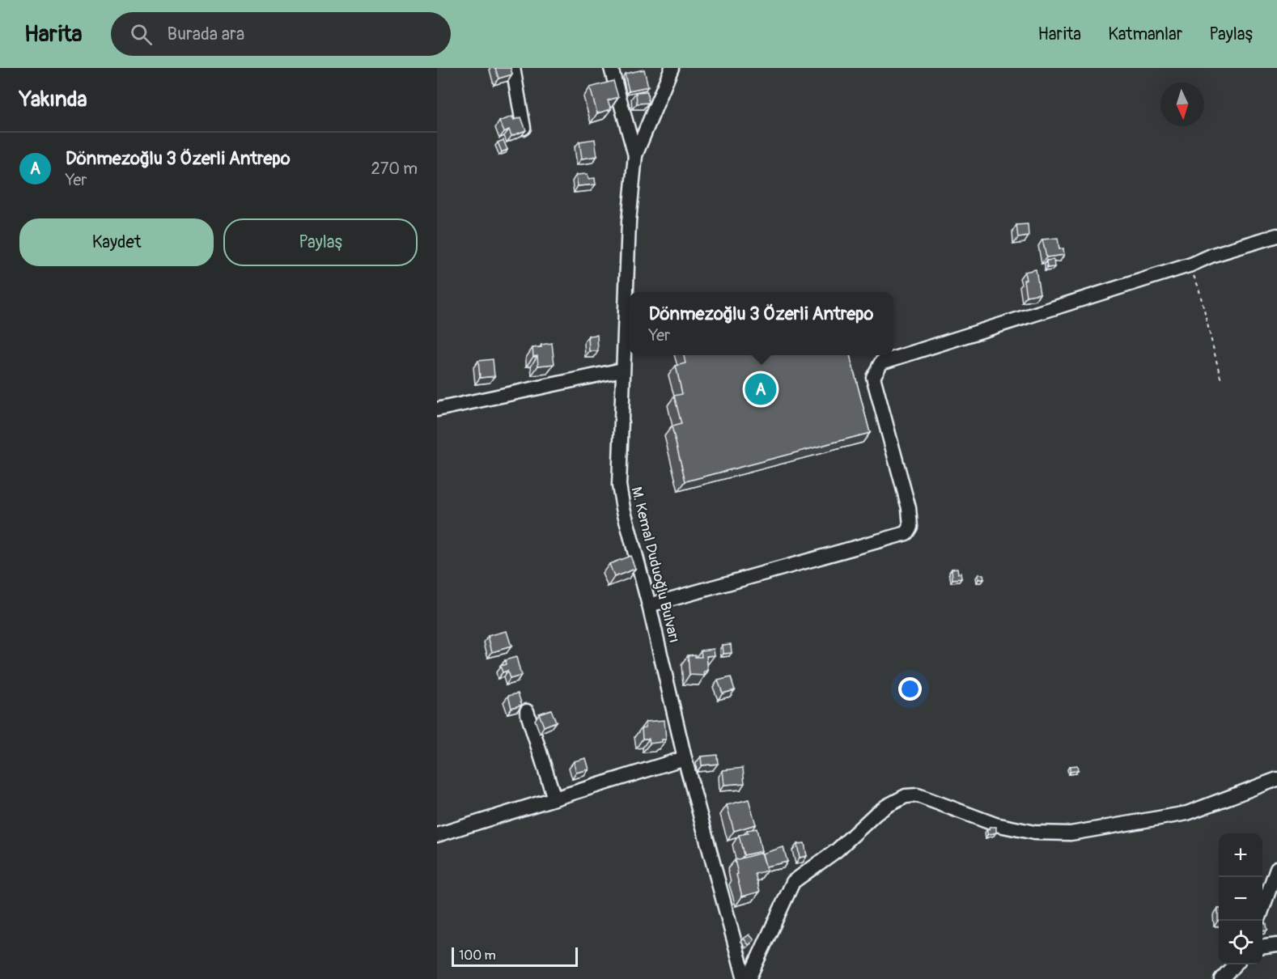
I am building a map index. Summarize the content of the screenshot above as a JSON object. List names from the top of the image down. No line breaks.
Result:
{"streets":{"street":["M. Kemal Duduoğlu Bulvarı"]},"scale_bar":"100 m","north":"bottom","page":{"header":"Harita","search":"Burada ara","nav":["Harita","Katmanlar","Paylaş"],"heading":"Yakında","list":[{"mark":"A","name":"Dönmezoğlu 3 Özerli Antrepo","note":"Yer","value":"270 m"}],"buttons":["Kaydet","Paylaş"],"popup":["Dönmezoğlu 3 Özerli Antrepo","Yer"],"pins":"A","map_buttons":["+","−"],"scale":"100 m"}}
